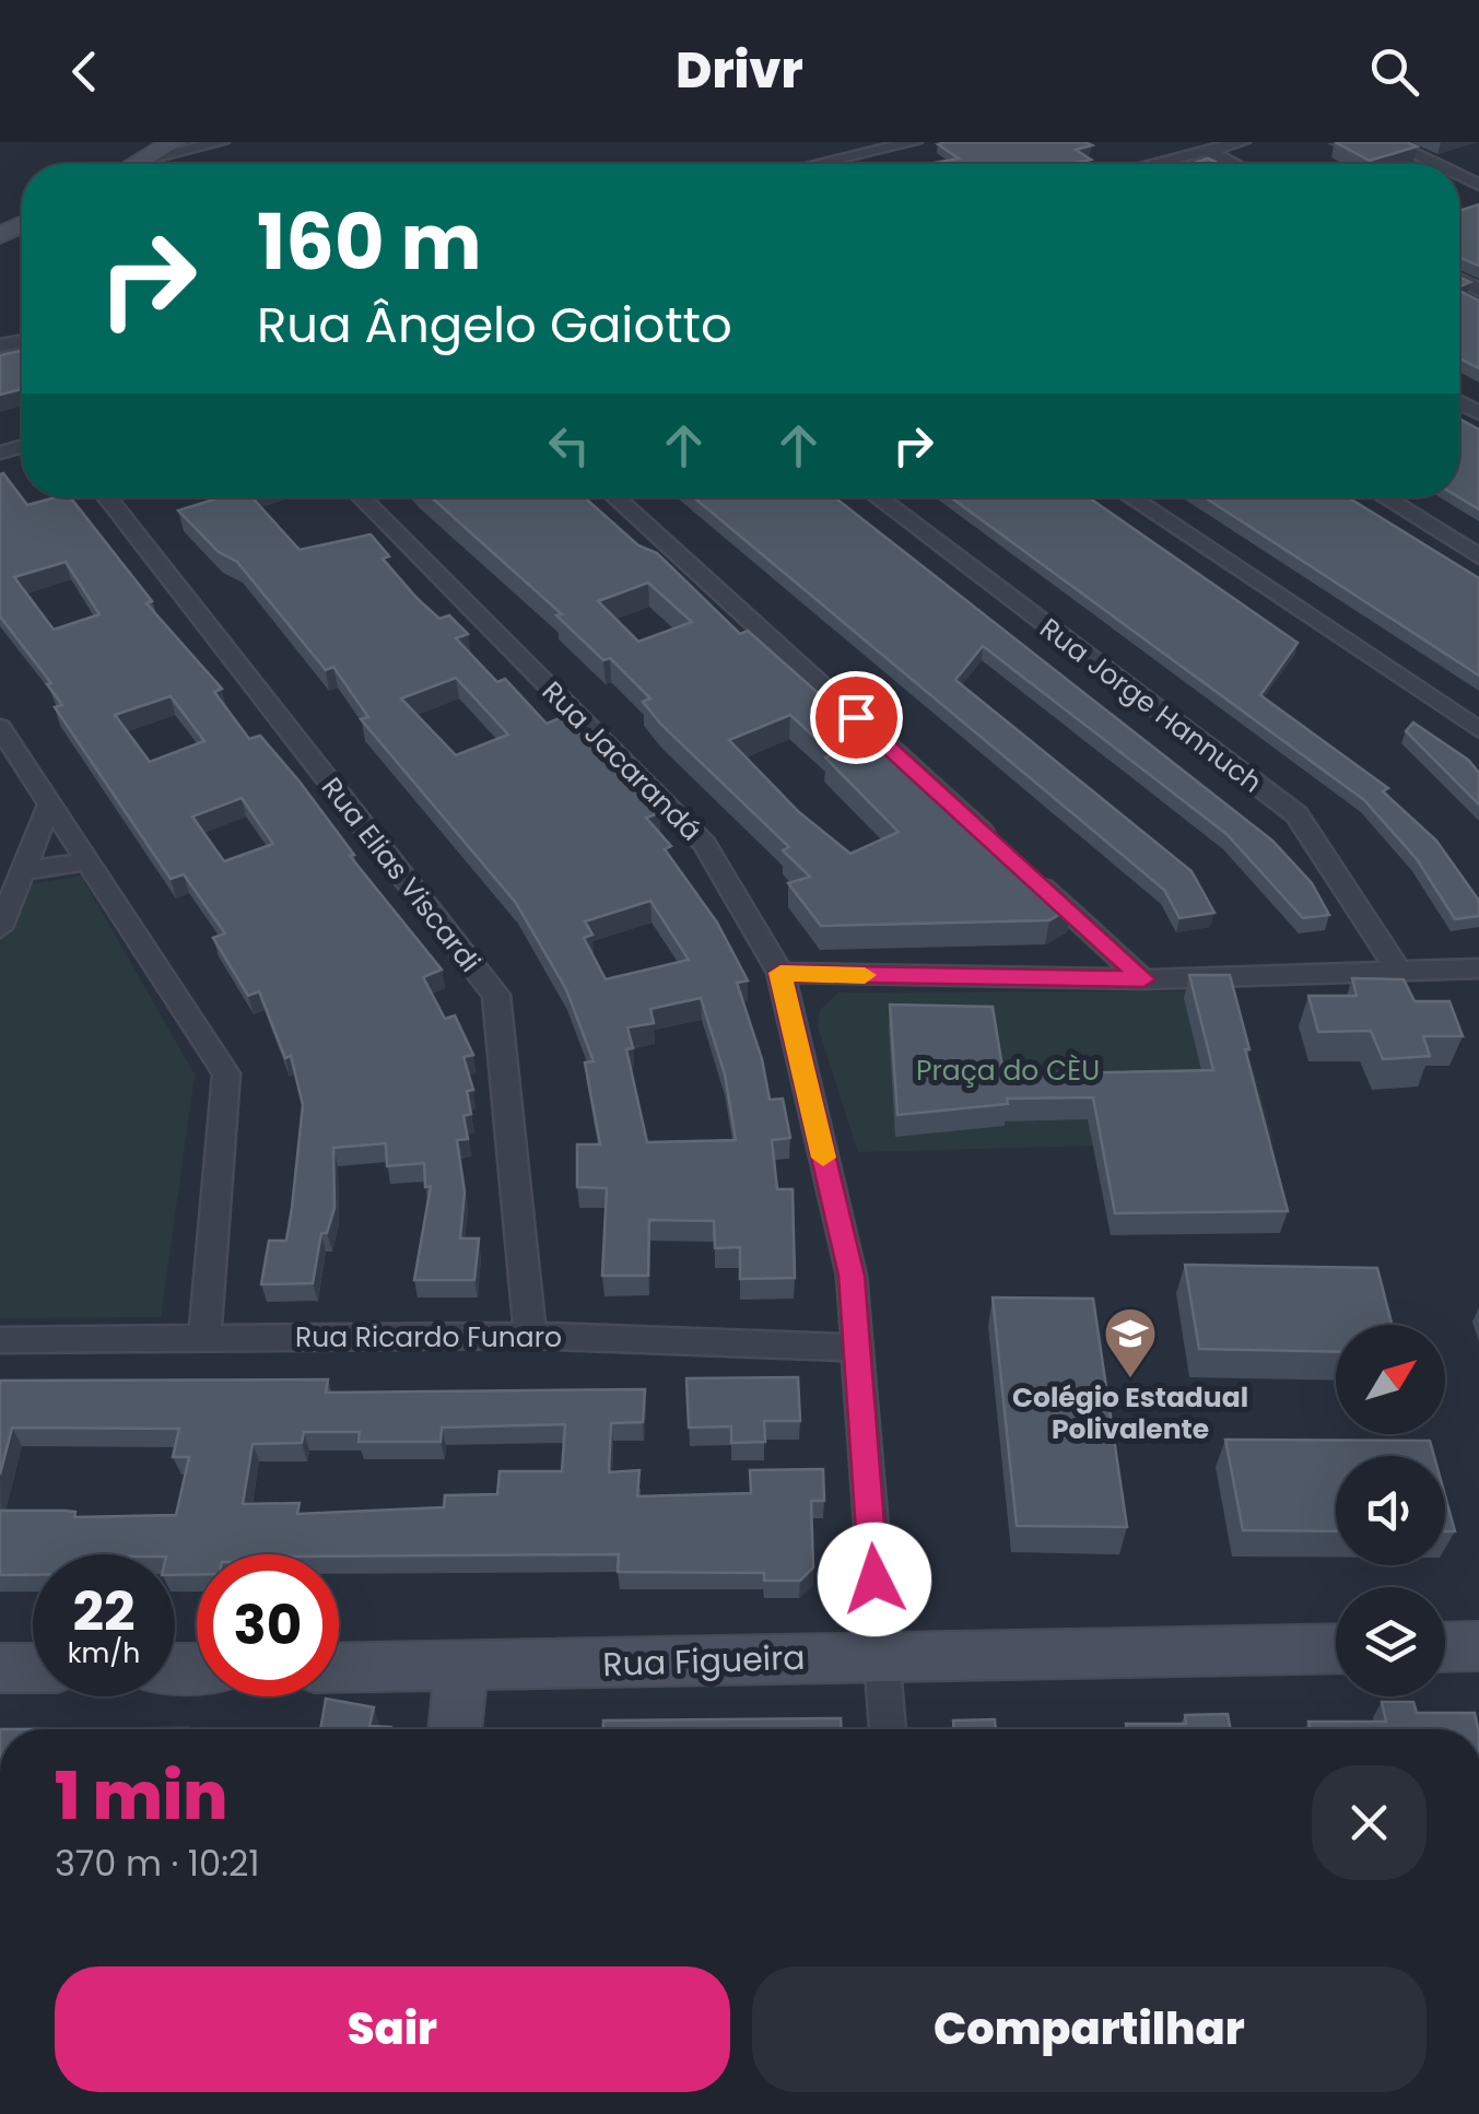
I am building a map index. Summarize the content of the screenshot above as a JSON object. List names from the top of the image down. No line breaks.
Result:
{"streets":{"street":["Rua Jorge Hannuch","Rua Jacarandá","Rua Elias Viscardi","Rua Ricardo Funaro","Rua Figueira"]},"crossings":[["Rua Jacarandá","Rua Ricardo Funaro"],["Rua Jacarandá","Rua Figueira"],["Rua Elias Viscardi","Rua Ricardo Funaro"]],"parks":["Praça do CÈU"],"places":{"school or university":["Colégio Estadual Polivalente"]},"north":"top right","page":{"header":"Drivr","turn":["160 m","Rua Ângelo Gaiotto"],"speed":"22 km/h","limit":"30","heading":["1 min","370 m · 10:21"],"buttons":["Sair","Compartilhar"]}}
